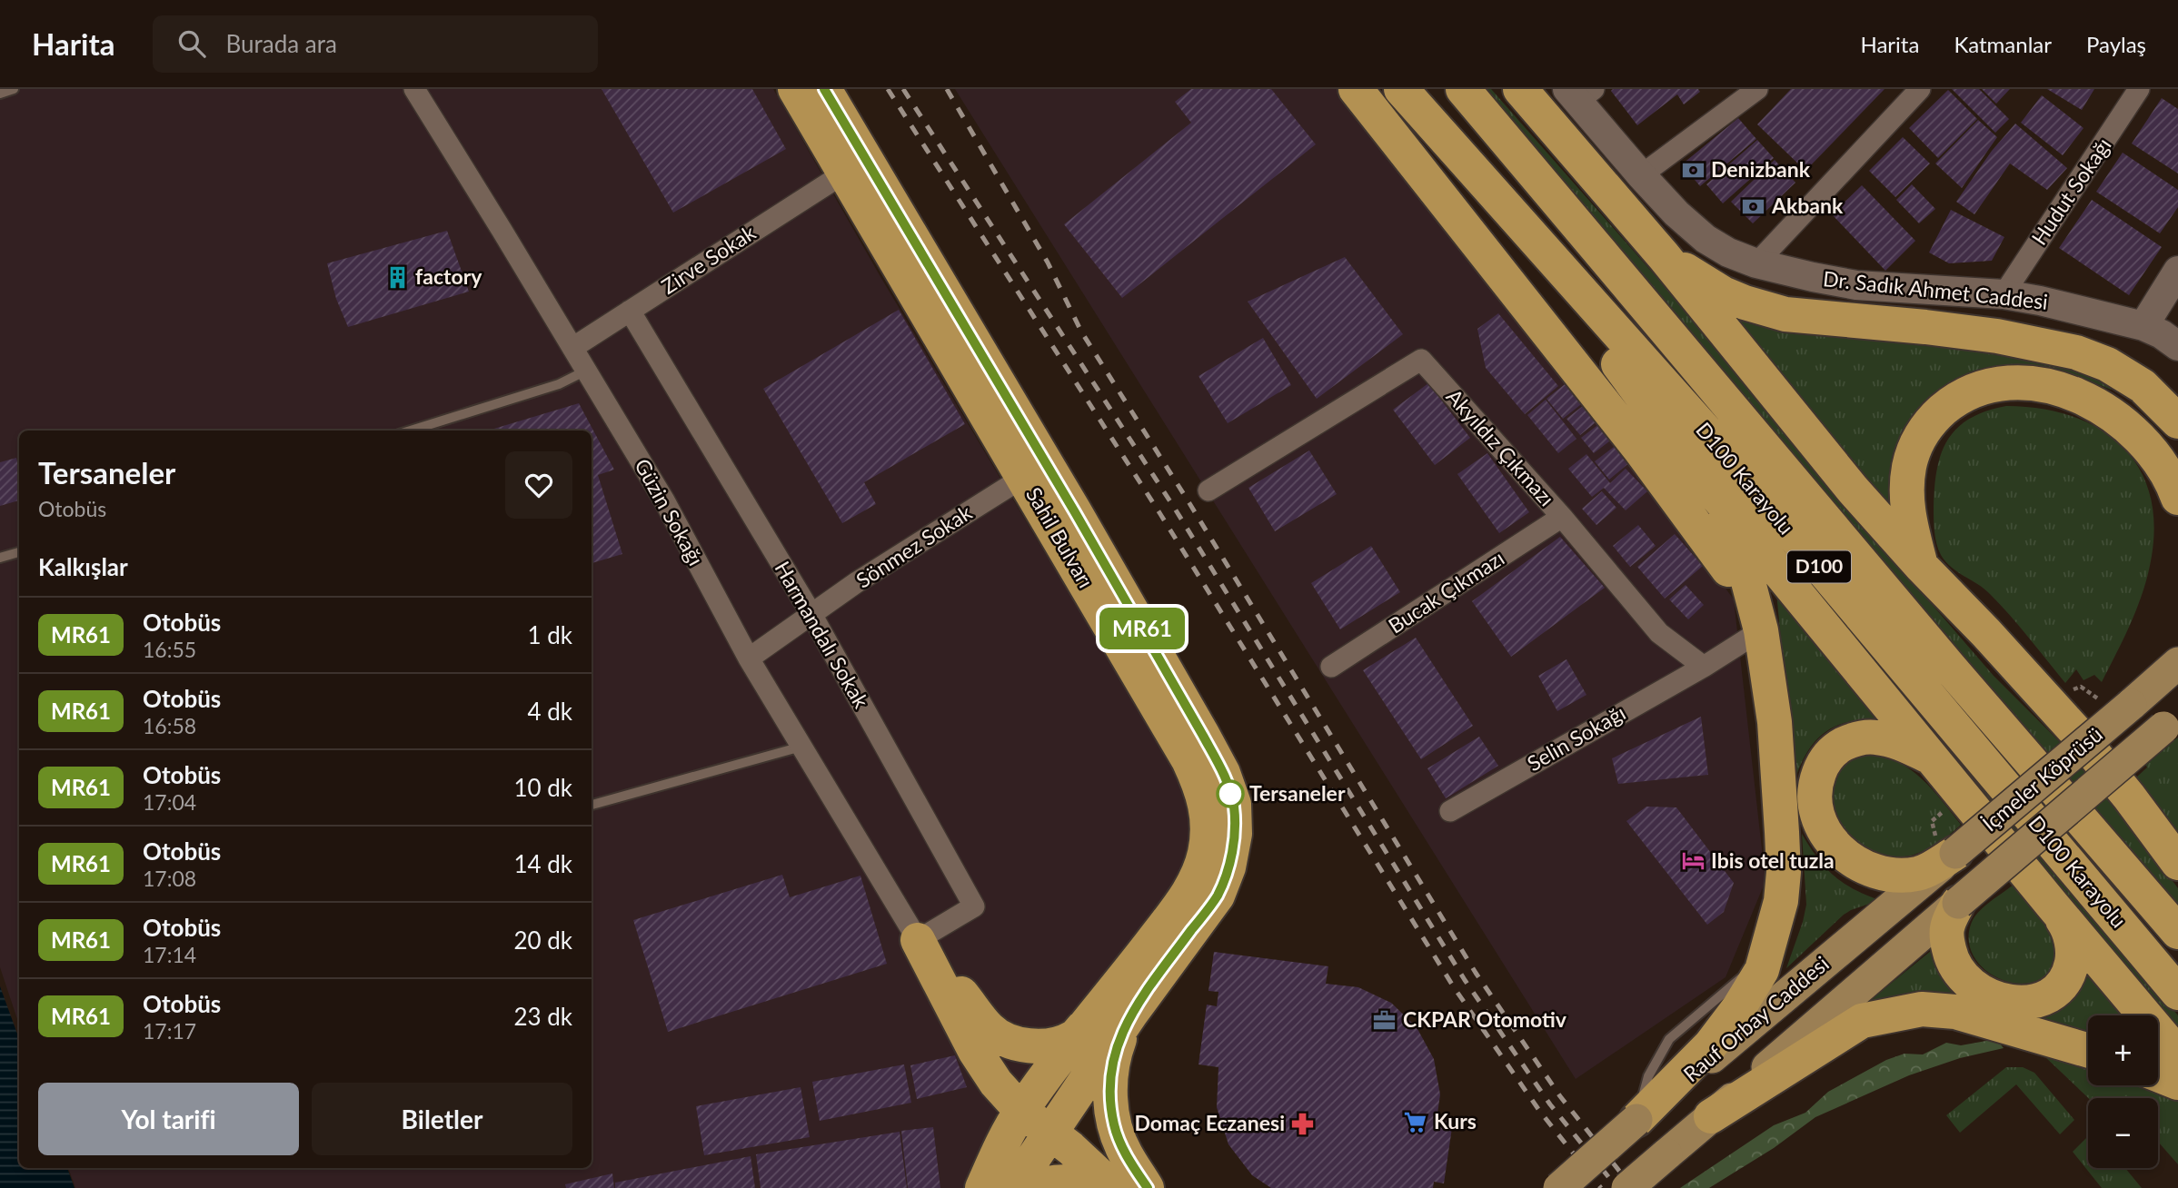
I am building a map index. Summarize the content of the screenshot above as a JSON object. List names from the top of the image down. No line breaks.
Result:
{"streets":{"highway":["D100 Karayolu","Sahil Bulvarı","D100"],"main road":["Dr. Sadık Ahmet Caddesi","İçmeler Köprüsü","Rauf Orbay Caddesi"],"street":["Hudut Sokağı","Zirve Sokak","Akyıldız Çıkmazı","Güzin Sokağı","Sönmez Sokak","Bucak Çıkmazı","Harmandalı Sokak","Selin Sokağı"]},"crossings":[["Hudut Sokağı","Dr. Sadık Ahmet Caddesi"],["Zirve Sokak","Güzin Sokağı"],["Zirve Sokak","Sahil Bulvarı"],["Zirve Sokak","Harmandalı Sokak"],["Akyıldız Çıkmazı","Bucak Çıkmazı"],["Akyıldız Çıkmazı","Selin Sokağı"],["D100 Karayolu","İçmeler Köprüsü"],["Güzin Sokağı","Sönmez Sokak"],["Güzin Sokağı","Harmandalı Sokak"],["Sahil Bulvarı","Sönmez Sokak"],["Sönmez Sokak","Harmandalı Sokak"],["İçmeler Köprüsü","Rauf Orbay Caddesi"]],"places":{"bank":["Denizbank","Akbank"],"building":["factory"],"other":["Tersaneler"],"hotel":["Ibis otel tuzla"],"office":["CKPAR Otomotiv"],"supermarket":["Kurs"],"pharmacy":["Domaç Eczanesi"]},"lines":["bus line MR61"],"page":{"header":"Harita","search":"Burada ara","nav":["Harita","Katmanlar","Paylaş"],"on_map":"MR61","heading":[["Tersaneler","Otobüs"],"Kalkışlar"],"list":[{"mark":"MR61","name":"Otobüs","note":"16:55","value":"1 dk"},{"mark":"MR61","name":"Otobüs","note":"16:58","value":"4 dk"},{"mark":"MR61","name":"Otobüs","note":"17:04","value":"10 dk"},{"mark":"MR61","name":"Otobüs","note":"17:08","value":"14 dk"},{"mark":"MR61","name":"Otobüs","note":"17:14","value":"20 dk"},{"mark":"MR61","name":"Otobüs","note":"17:17","value":"23 dk"}],"map_buttons":["+","−"],"buttons":["Yol tarifi","Biletler"]}}
